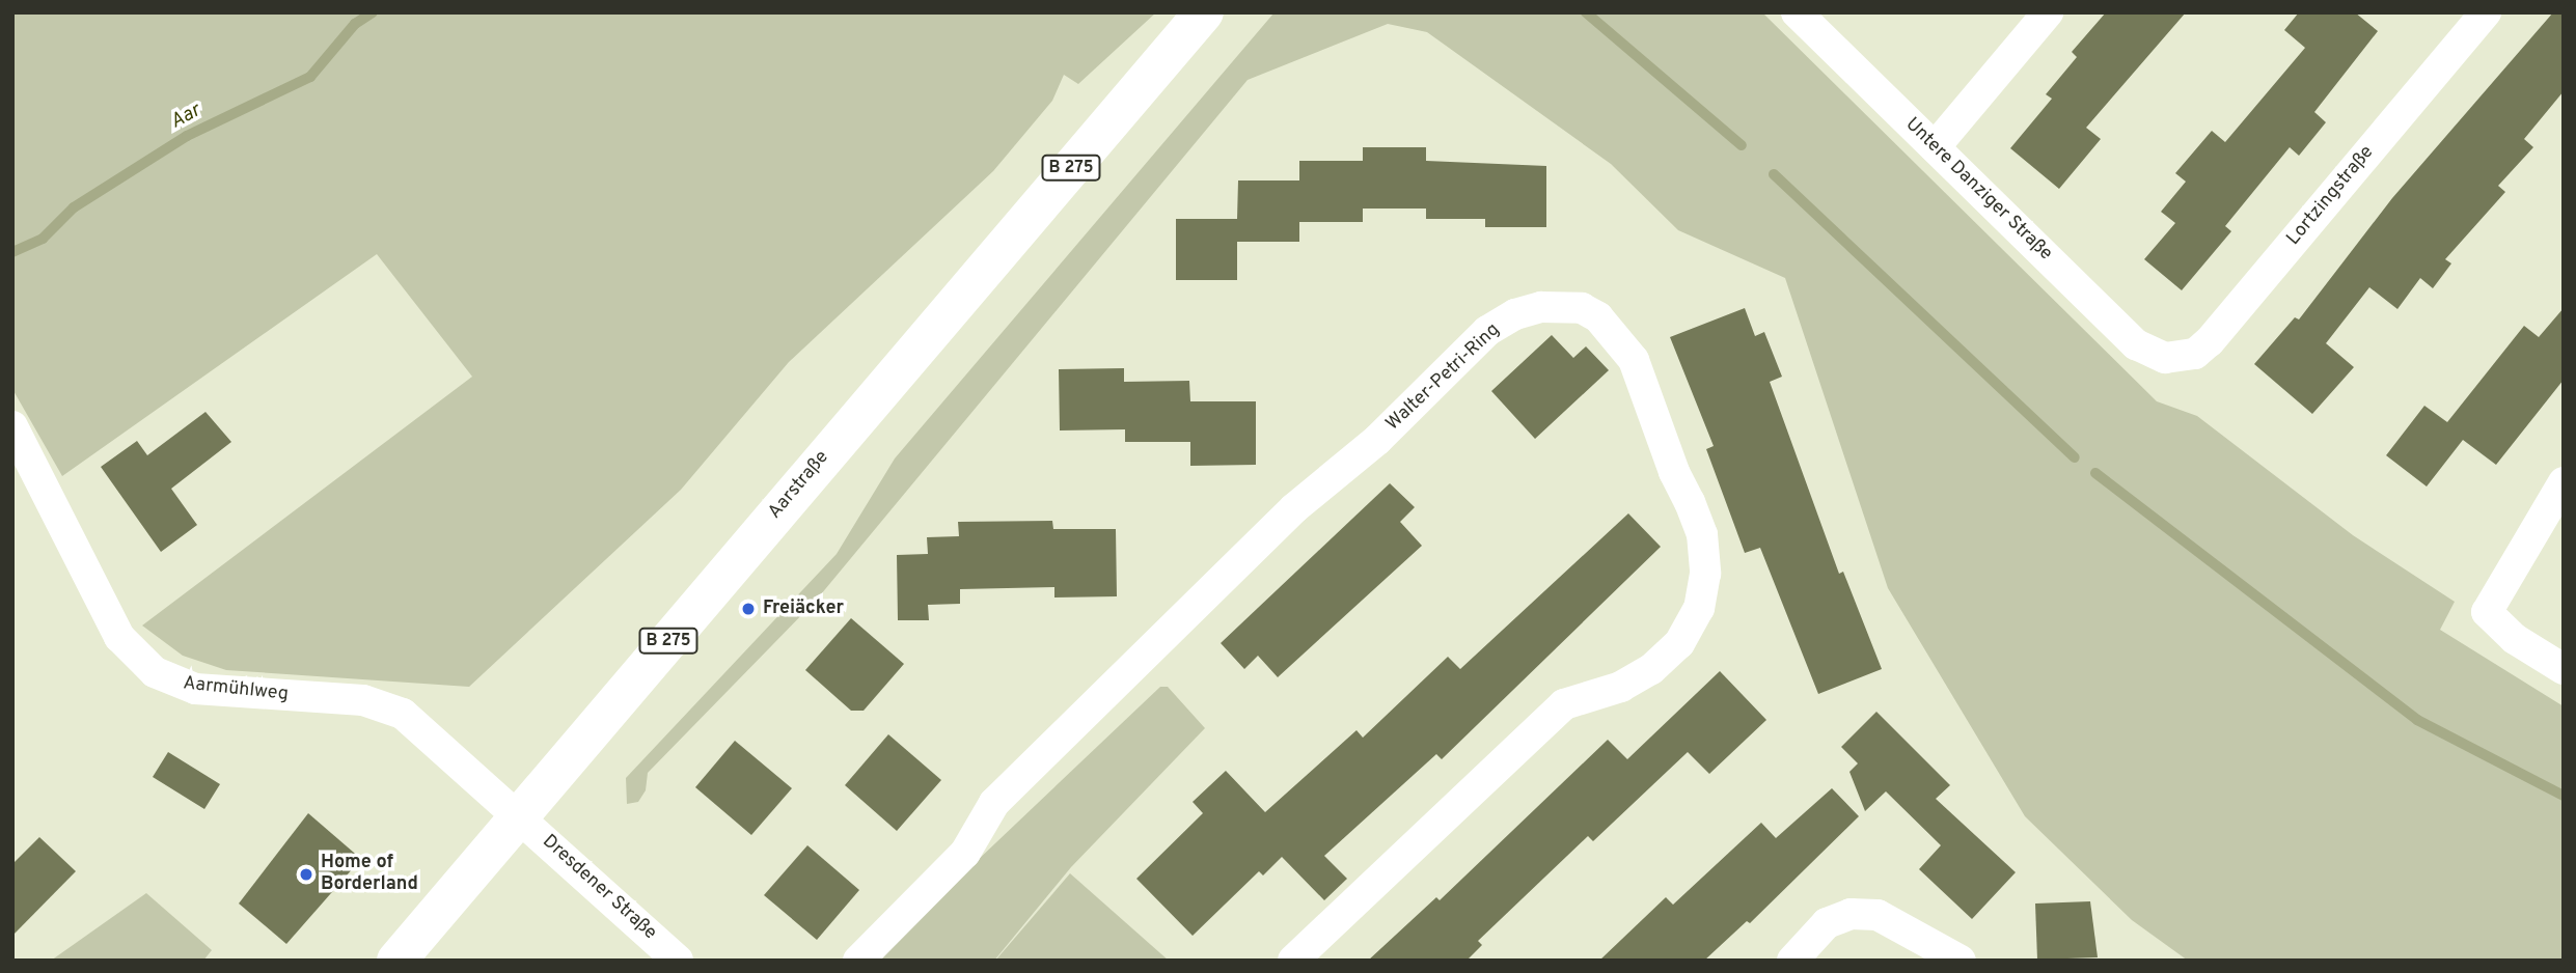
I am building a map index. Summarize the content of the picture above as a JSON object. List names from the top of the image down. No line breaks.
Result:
{"streets":{"main road":["B 275","Aarstraße"],"street":["Untere Danziger Straße","Lortzingstraße","Walter-Petri-Ring","Aarmühlweg","Dresdener Straße"]},"crossings":[["Untere Danziger Straße","Lortzingstraße"],["Aarstraße","Aarmühlweg"],["Aarstraße","Dresdener Straße"],["Aarmühlweg","Dresdener Straße"]],"water":["Aar"],"places":["Freiäcker","Home of Borderland"]}
